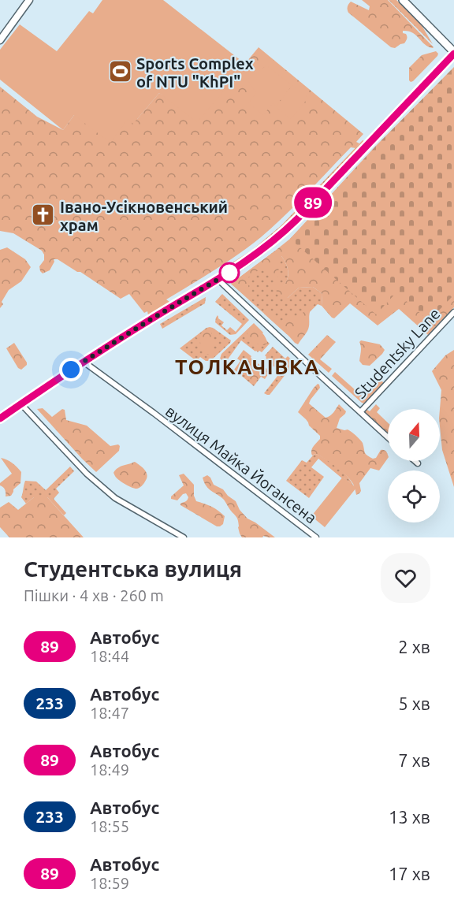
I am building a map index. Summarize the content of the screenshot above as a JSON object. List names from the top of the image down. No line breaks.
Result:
{"streets":{"street":["Studentsky Lane"]},"districts":["ТОЛКАЧІВКА"],"places":{"sports":["Sports Complex of NTU \"KhPI\""],"church":["Івано-Усікновенський храм"]},"lines":["bus line 89"],"north":"top","page":{"on_map":"89","heading":["Студентська вулиця","Пішки · 4 хв · 260 m"],"list":[{"mark":"89","name":"Автобус","note":"18:44","value":"2 хв"},{"mark":"233","name":"Автобус","note":"18:47","value":"5 хв"},{"mark":"89","name":"Автобус","note":"18:49","value":"7 хв"},{"mark":"233","name":"Автобус","note":"18:55","value":"13 хв"},{"mark":"89","name":"Автобус","note":"18:59","value":"17 хв"}]}}
